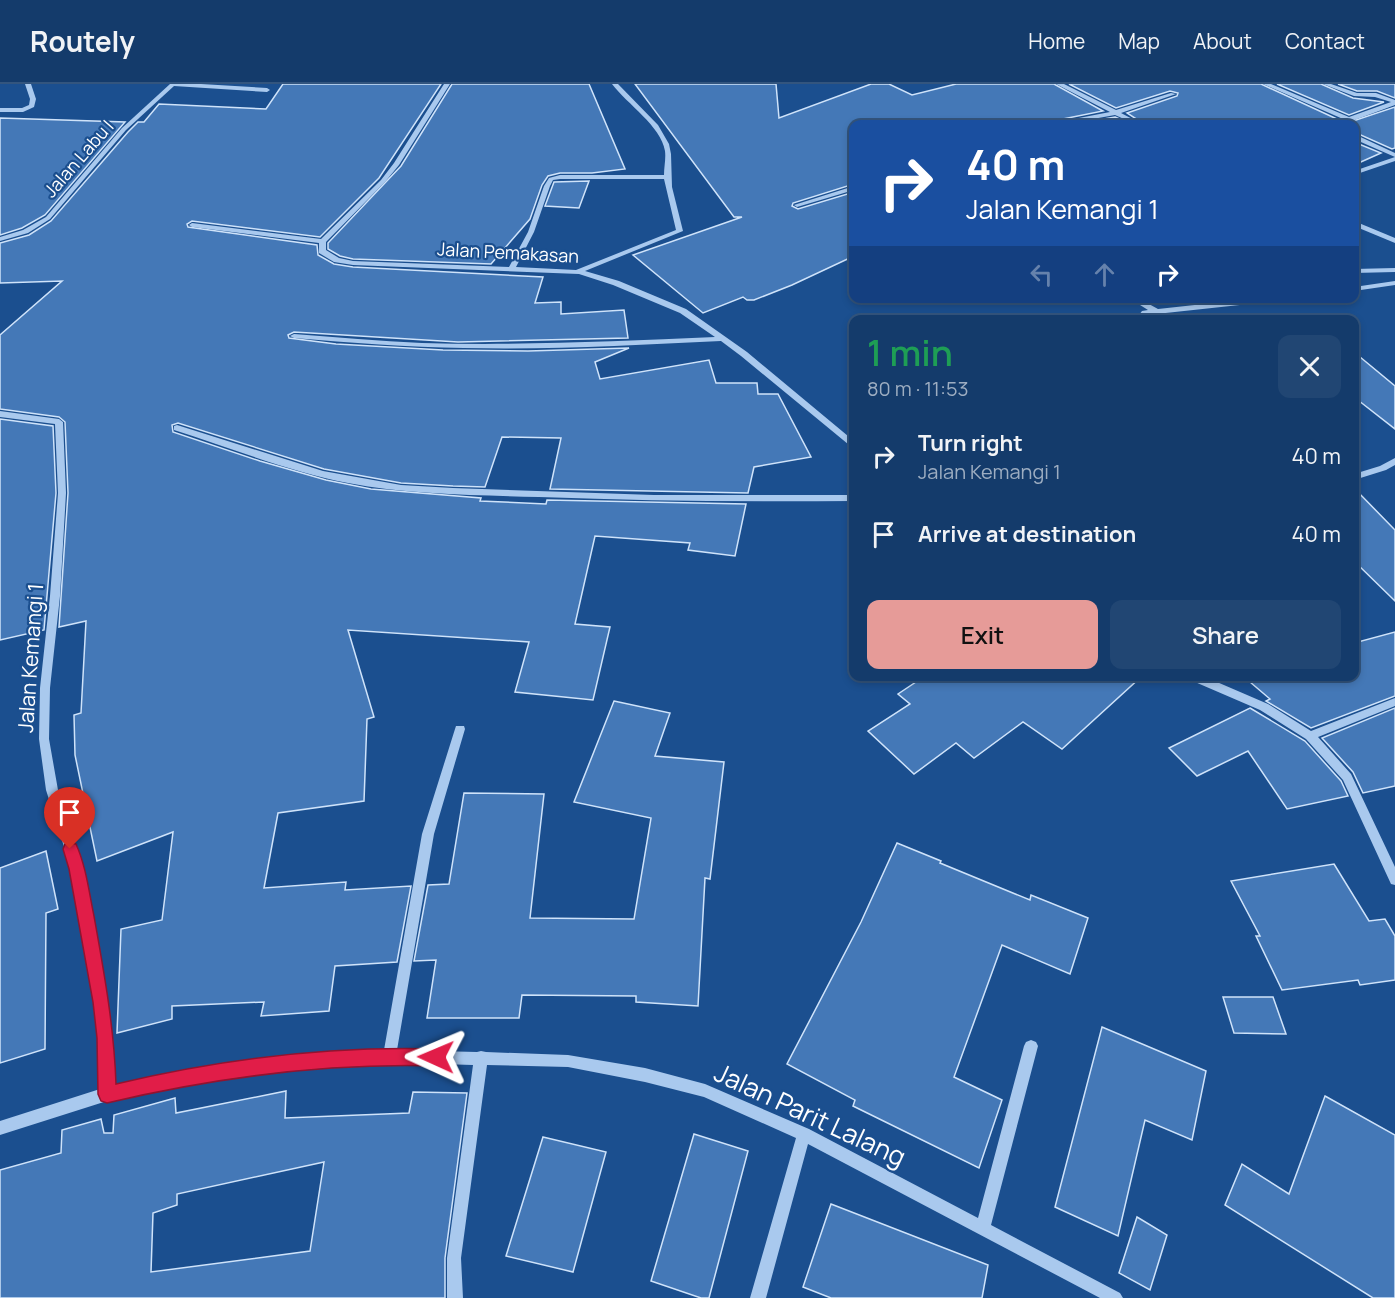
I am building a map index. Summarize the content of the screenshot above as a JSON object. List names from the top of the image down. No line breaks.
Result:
{"streets":{"street":["Jalan Labu I","Jalan Pemakasan","Jalan Kemangi 1","Jalan Parit Lalang"]},"crossings":[["Jalan Kemangi 1","Jalan Parit Lalang"]],"page":{"header":"Routely","nav":["Home","Map","About","Contact"],"turn":["40 m","Jalan Kemangi 1"],"heading":["1 min","80 m · 11:53"],"list":[{"name":"Turn right","note":"Jalan Kemangi 1","value":"40 m"},{"name":"Arrive at destination","value":"40 m"}],"buttons":["Exit","Share"]}}
